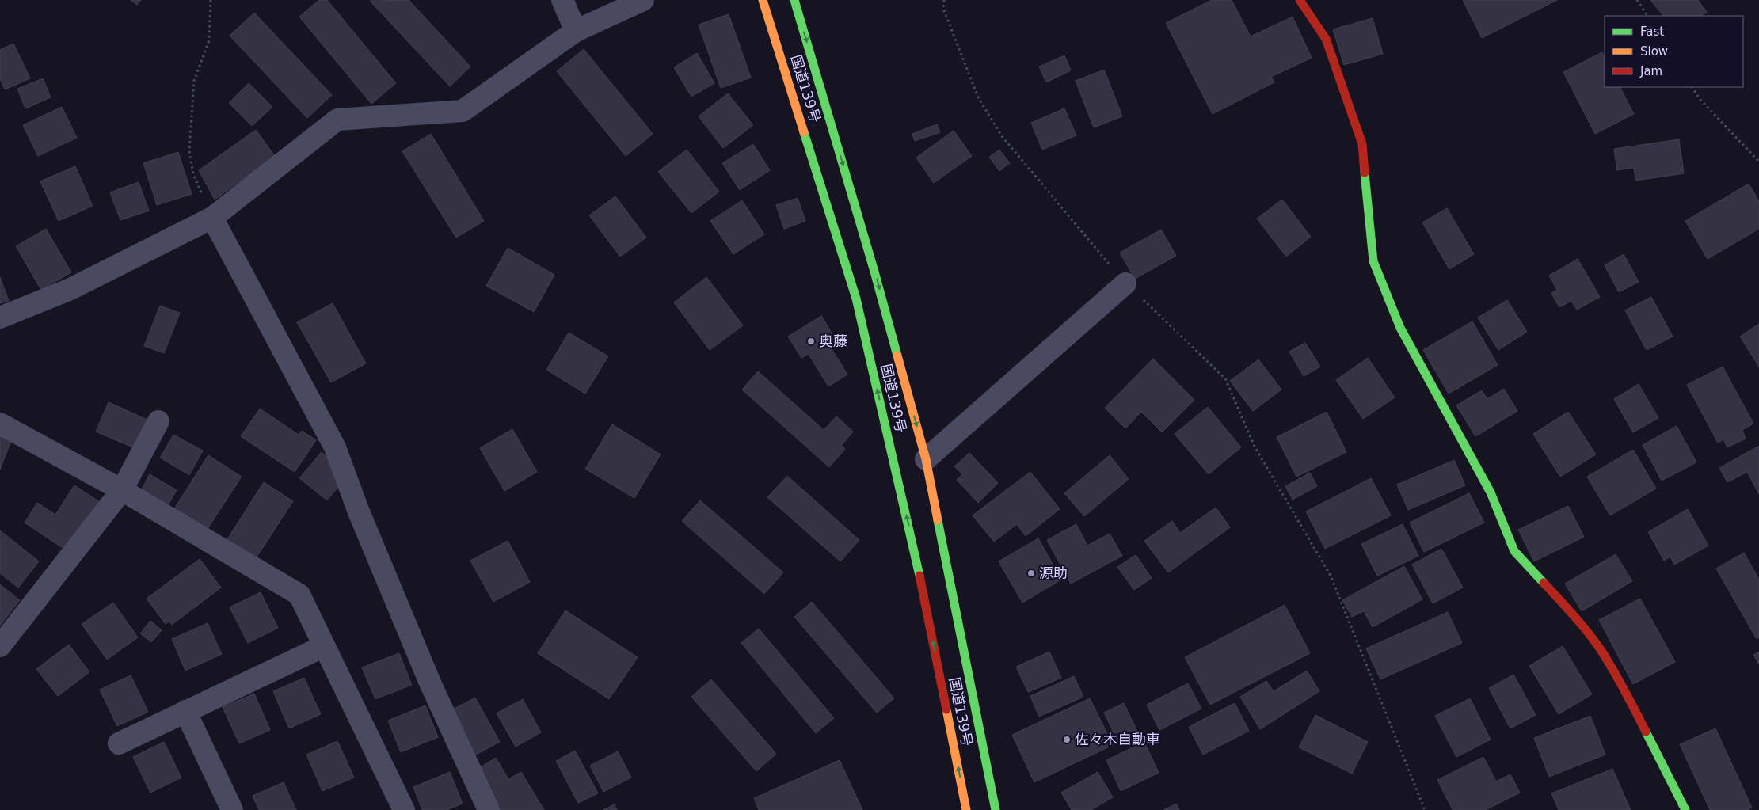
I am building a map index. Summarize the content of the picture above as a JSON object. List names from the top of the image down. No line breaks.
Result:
{"streets":{"main road":["国道139号"]},"places":["奥藤","源助","佐々木自動車"],"legend":["Fast","Slow","Jam"]}
